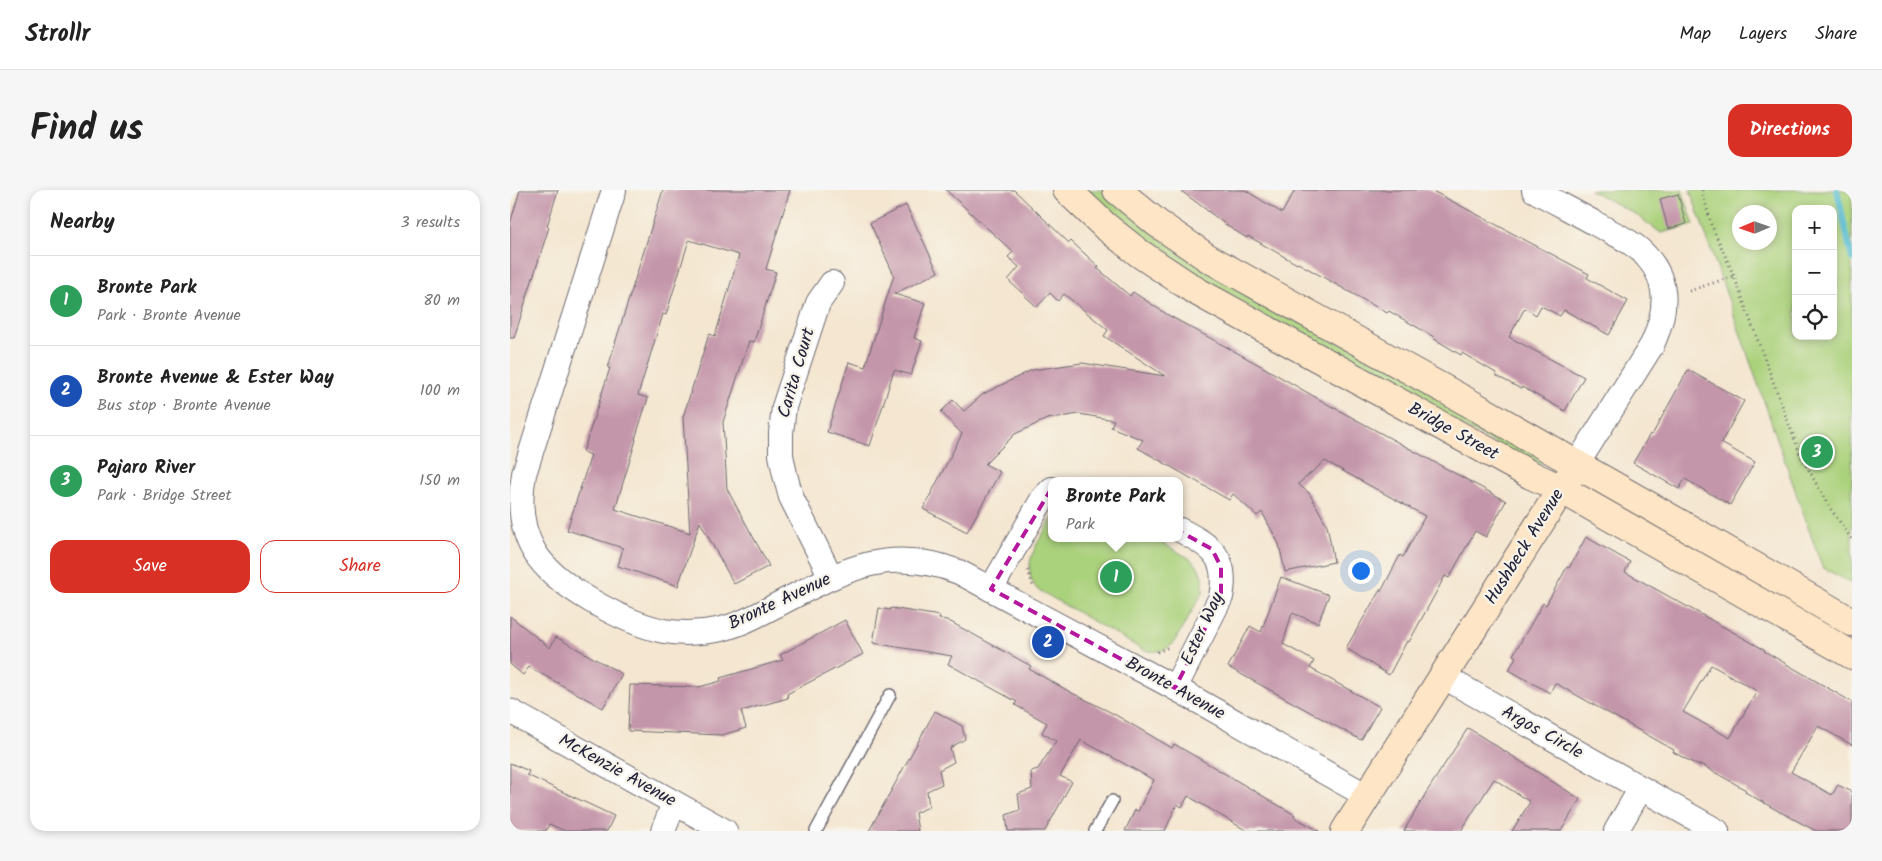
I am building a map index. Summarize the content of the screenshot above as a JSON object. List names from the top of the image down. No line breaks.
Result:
{"streets":{"street":["Carita Court","Bridge Street","Hushbeck Avenue","Bronte Avenue","Ester Way","Argos Circle","McKenzie Avenue"]},"crossings":[["Carita Court","Bronte Avenue"],["Bridge Street","Hushbeck Avenue"],["Hushbeck Avenue","Bronte Avenue"],["Hushbeck Avenue","Argos Circle"],["Bronte Avenue","Ester Way"]],"north":"left","page":{"header":"Strollr","nav":["Map","Layers","Share"],"title":"Find us","buttons":["Directions",["Save","Share"]],"heading":["Nearby","3 results"],"map_buttons":["+","−"],"list":[{"mark":"1","name":"Bronte Park","note":"Park · Bronte Avenue","value":"80 m"},{"mark":"2","name":"Bronte Avenue & Ester Way","note":"Bus stop · Bronte Avenue","value":"100 m"},{"mark":"3","name":"Pajaro River","note":"Park · Bridge Street","value":"150 m"}],"pins":["3","1","2"],"popup":["Bronte Park","Park"]}}
